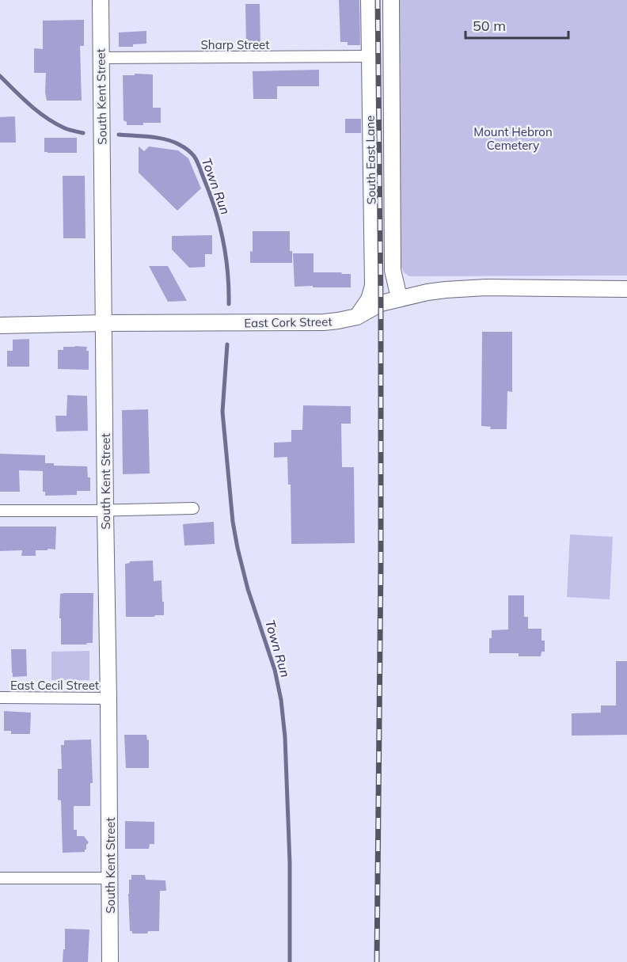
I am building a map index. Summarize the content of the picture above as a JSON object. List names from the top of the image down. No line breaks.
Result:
{"streets":{"street":["Sharp Street","South Kent Street","South East Lane","East Cork Street","East Cecil Street"]},"crossings":[["Sharp Street","South Kent Street"],["Sharp Street","South East Lane"],["South Kent Street","East Cork Street"],["South Kent Street","East Cecil Street"],["South East Lane","East Cork Street"]],"water":["Town Run"],"parks":["Mount Hebron Cemetery"],"scale_bar":"50 m"}
